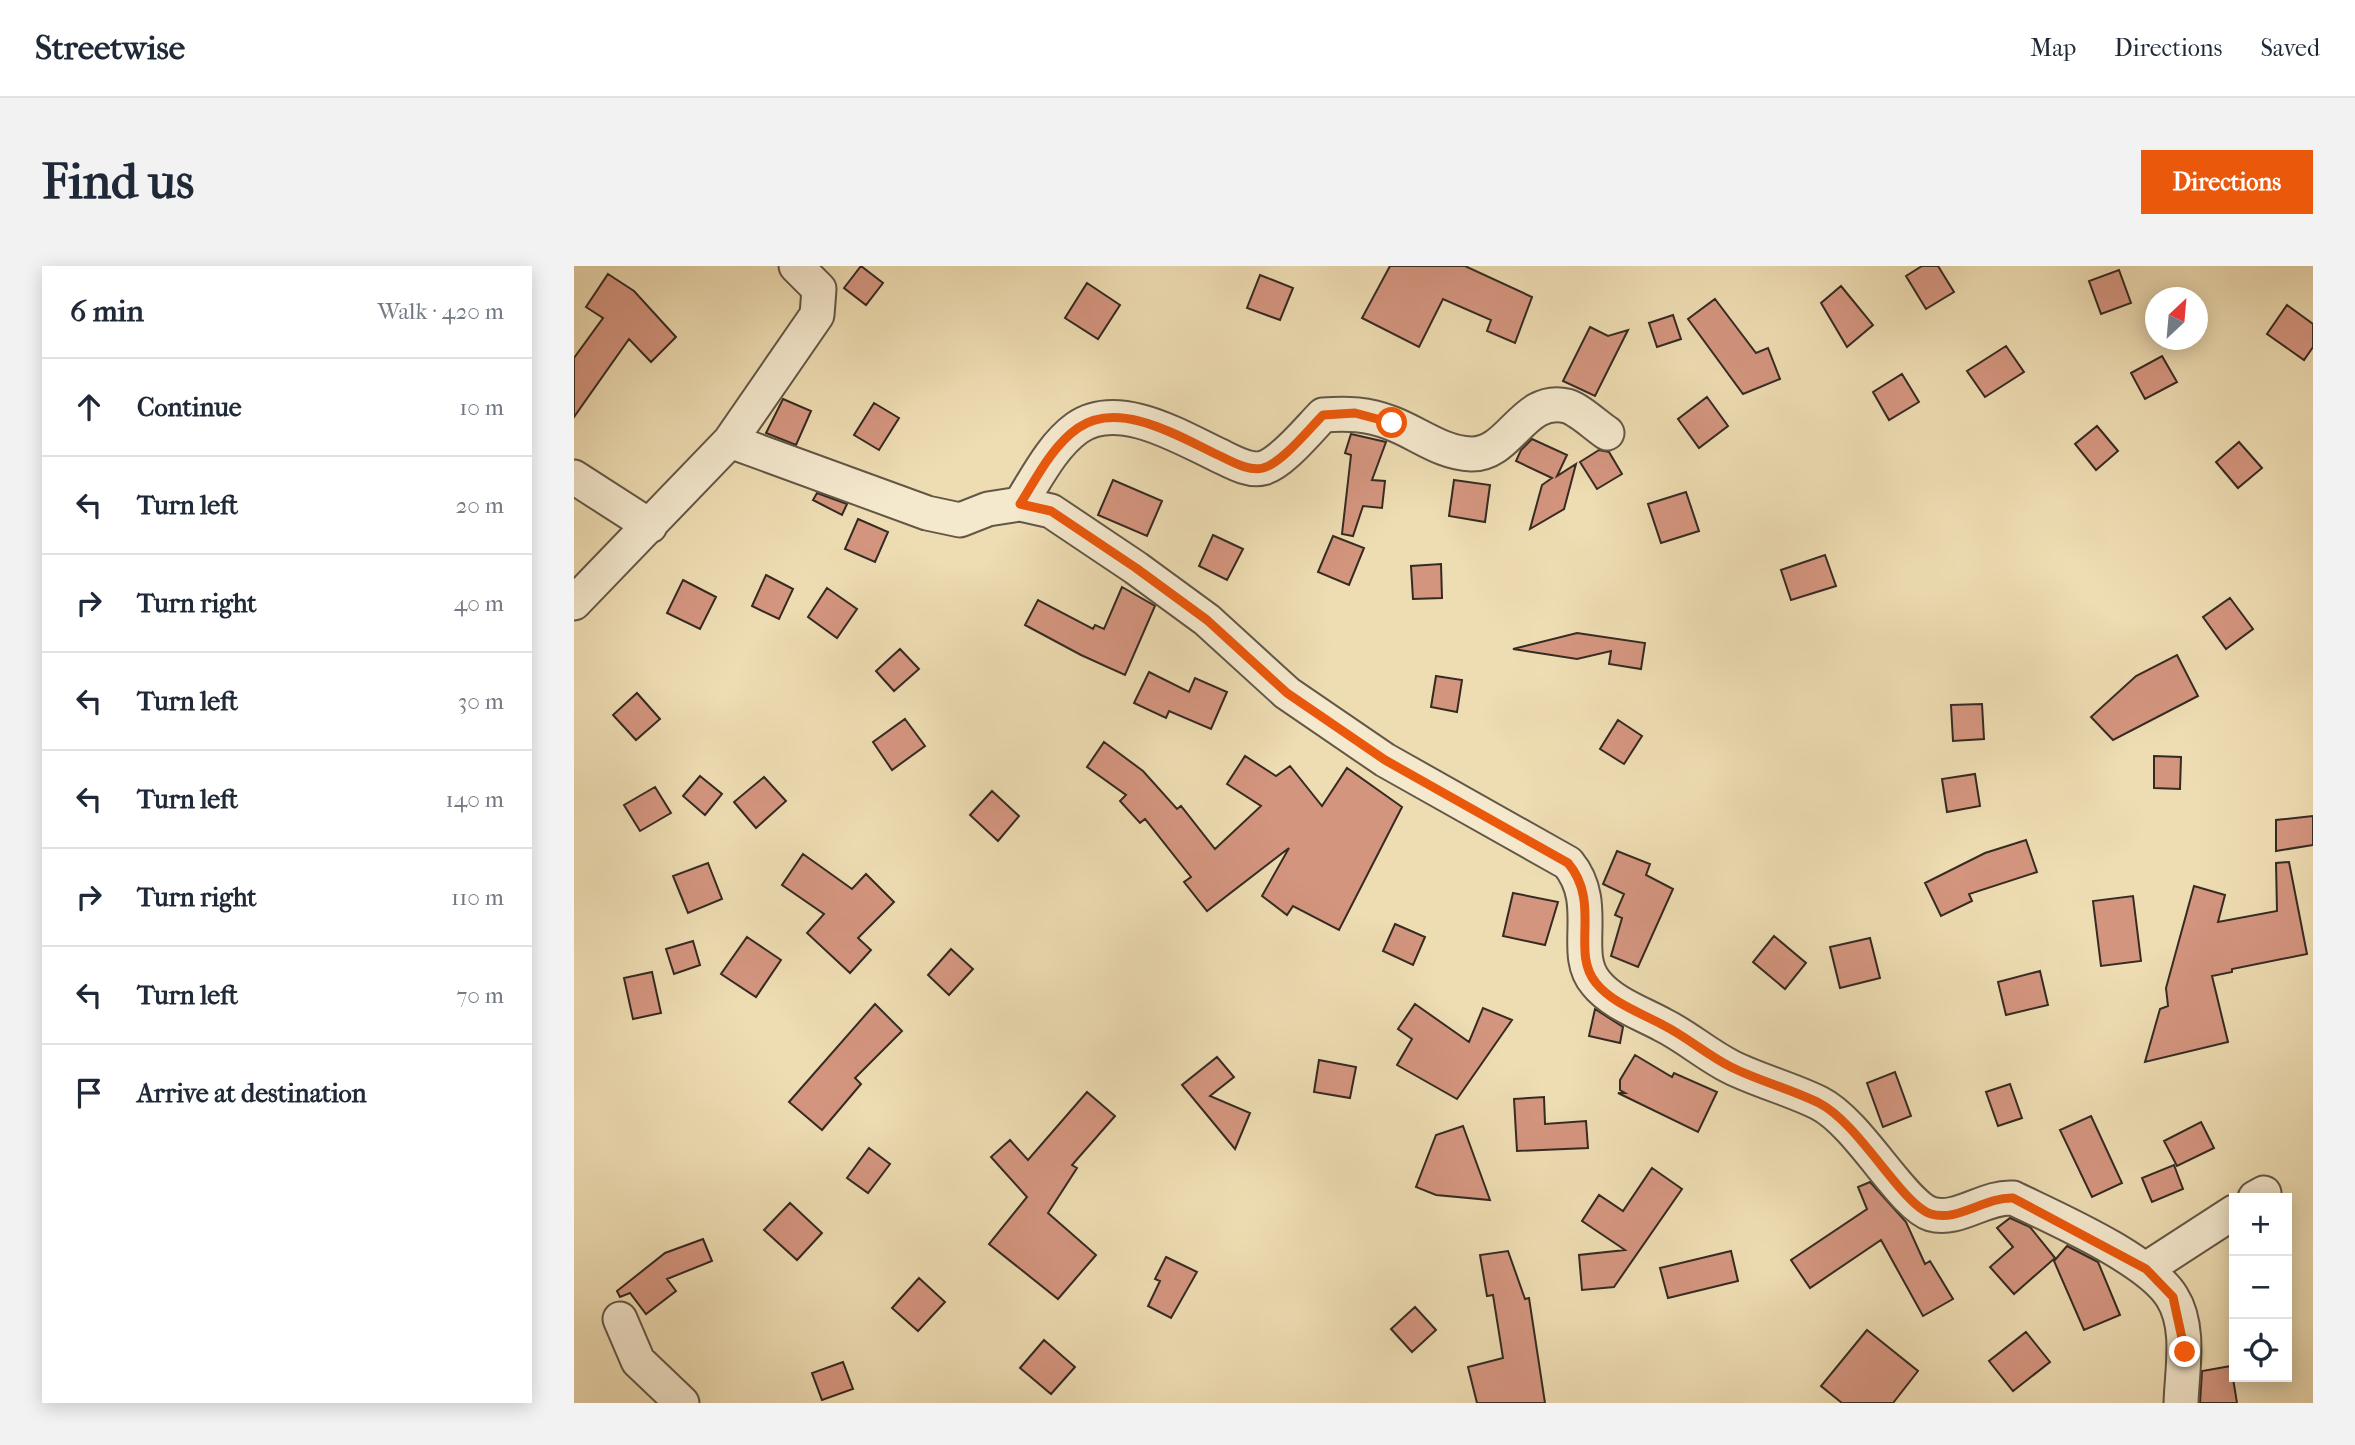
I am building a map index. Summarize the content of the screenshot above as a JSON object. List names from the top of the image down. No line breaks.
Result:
{"north":"top right","page":{"header":"Streetwise","nav":["Map","Directions","Saved"],"buttons":"Directions","title":"Find us","heading":["6 min","Walk · 420 m"],"list":[["Continue","10 m"],["Turn left","20 m"],["Turn right","40 m"],["Turn left","30 m"],["Turn left","140 m"],["Turn right","110 m"],["Turn left","70 m"],"Arrive at destination"],"map_buttons":["+","−"]}}
